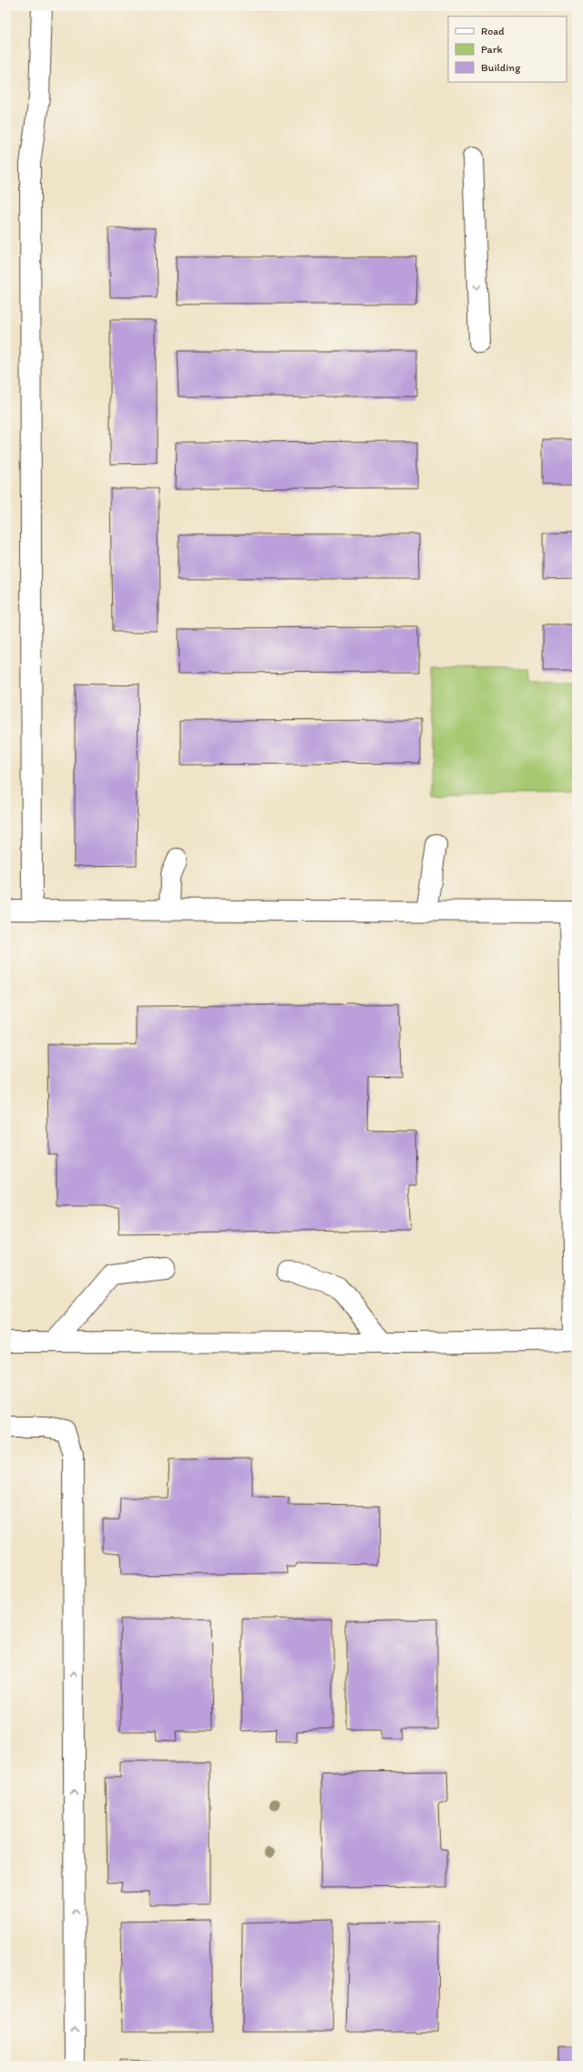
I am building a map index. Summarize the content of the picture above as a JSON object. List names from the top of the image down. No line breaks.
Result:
{"legend":["Road","Park","Building"]}
